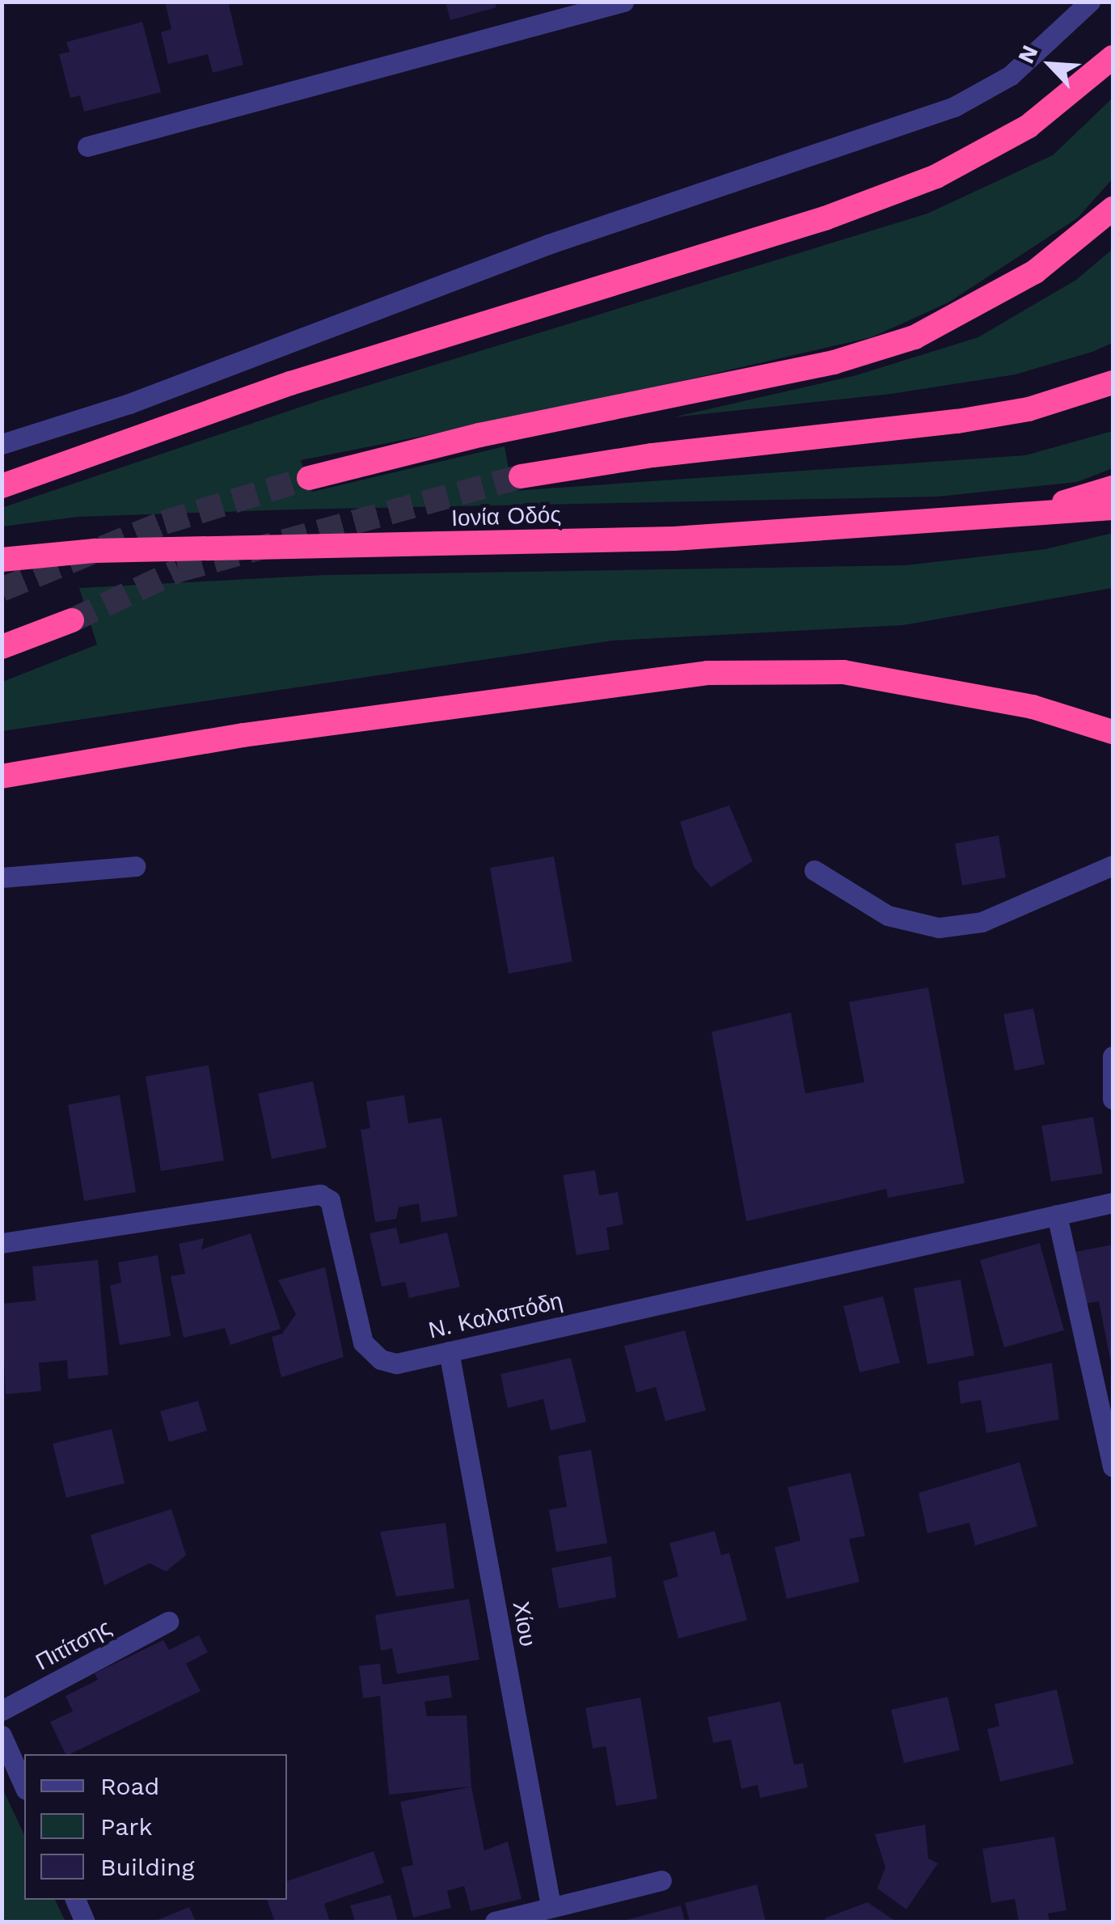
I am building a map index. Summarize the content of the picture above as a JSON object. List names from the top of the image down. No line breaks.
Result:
{"streets":{"highway":["Ιονία Οδός"],"street":["Ν. Καλαπόδη","Χίου","Πιτίτσης"]},"crossings":[["Ν. Καλαπόδη","Χίου"]],"legend":["Road","Park","Building"],"north":"top left"}
